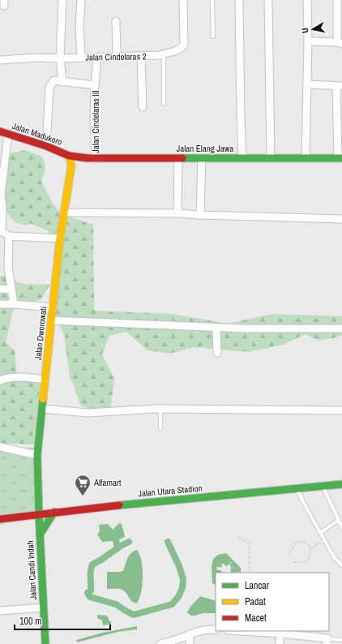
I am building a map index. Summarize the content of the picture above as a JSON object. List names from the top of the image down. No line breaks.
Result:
{"streets":{"street":["Jalan Cindelaras 2","Jalan Cindelaras III","Jalan Madukoro","Jalan Elang Jawa","Jalan Dworowati","Jalan Utara Stadion","Jalan Candi Indah"]},"crossings":[["Jalan Cindelaras 2","Jalan Cindelaras III"],["Jalan Cindelaras III","Jalan Elang Jawa"],["Jalan Madukoro","Jalan Elang Jawa"],["Jalan Madukoro","Jalan Dworowati"],["Jalan Elang Jawa","Jalan Dworowati"],["Jalan Dworowati","Jalan Utara Stadion"],["Jalan Dworowati","Jalan Candi Indah"],["Jalan Utara Stadion","Jalan Candi Indah"]],"places":{"supermarket":["Alfamart"]},"legend":["Lancar","Padat","Macet"],"scale_bar":"100 m","north":"left"}
